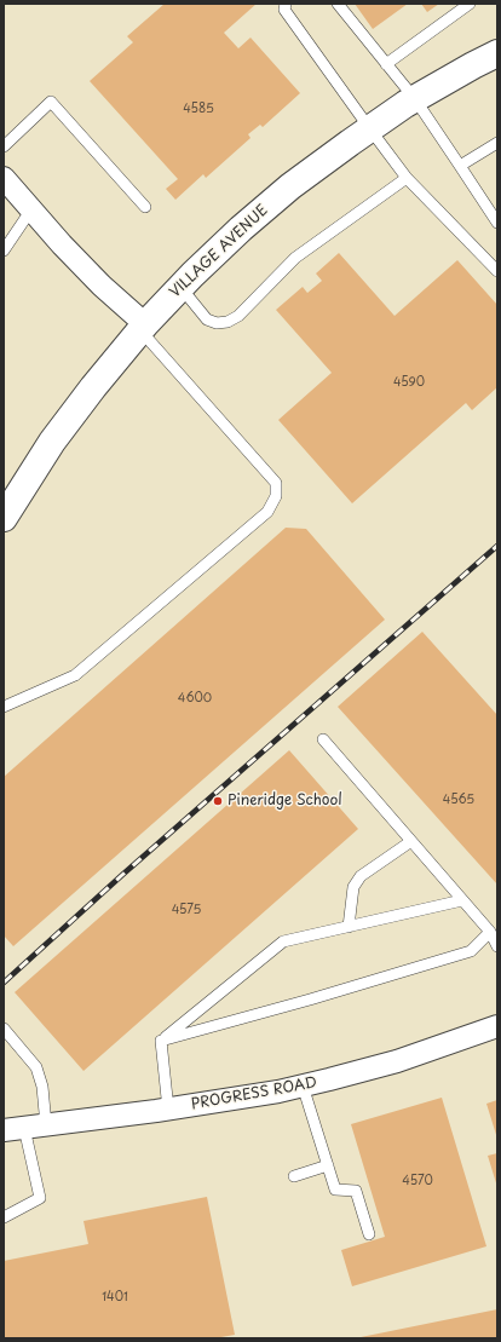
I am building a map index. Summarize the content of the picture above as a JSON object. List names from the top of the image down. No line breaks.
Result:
{"streets":{"street":["VILLAGE AVENUE","PROGRESS ROAD"]},"places":["Pineridge School"],"house_numbers":["4585","4590","4600","4565","4575","4570","1401"]}
